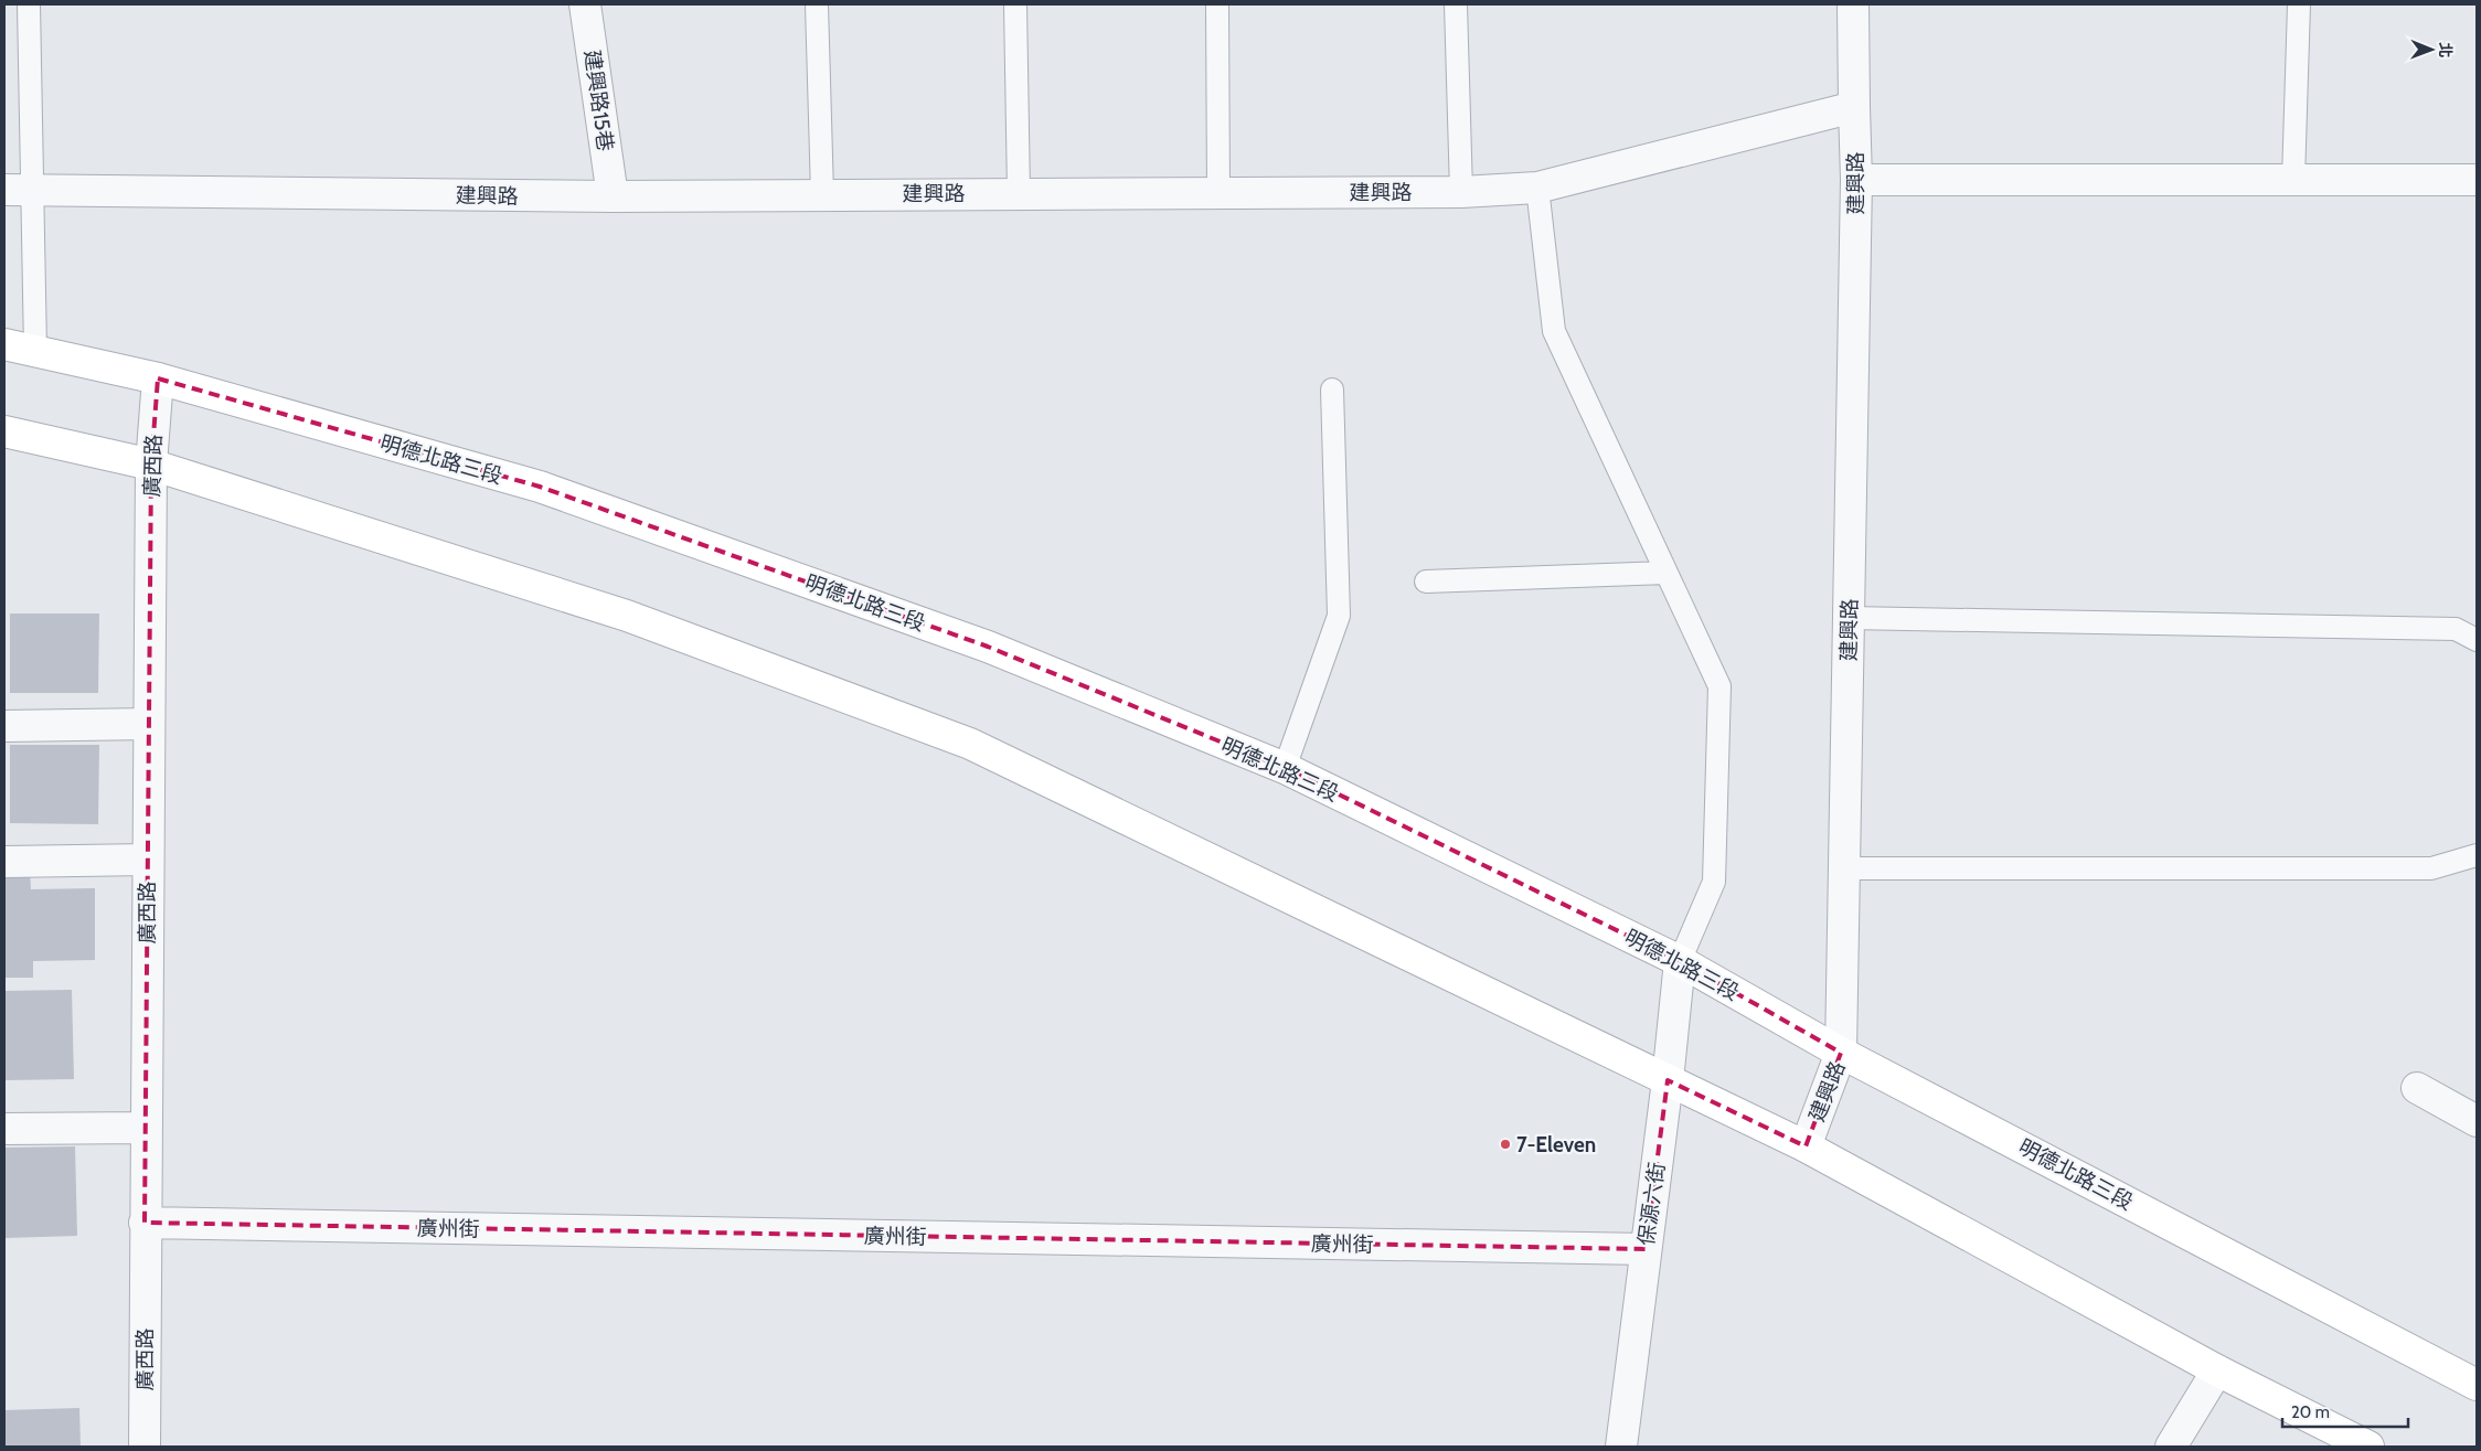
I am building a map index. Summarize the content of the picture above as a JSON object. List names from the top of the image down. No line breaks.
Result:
{"streets":{"main road":["明德北路三段"],"street":["建興路15巷","建興路","廣西路","保源六街","廣州街"]},"crossings":[["建興路15巷","建興路"],["建興路","明德北路三段"],["明德北路三段","廣西路"],["明德北路三段","保源六街"],["廣西路","廣州街"],["保源六街","廣州街"]],"places":["7-Eleven"],"scale_bar":"20 m","north":"right"}
